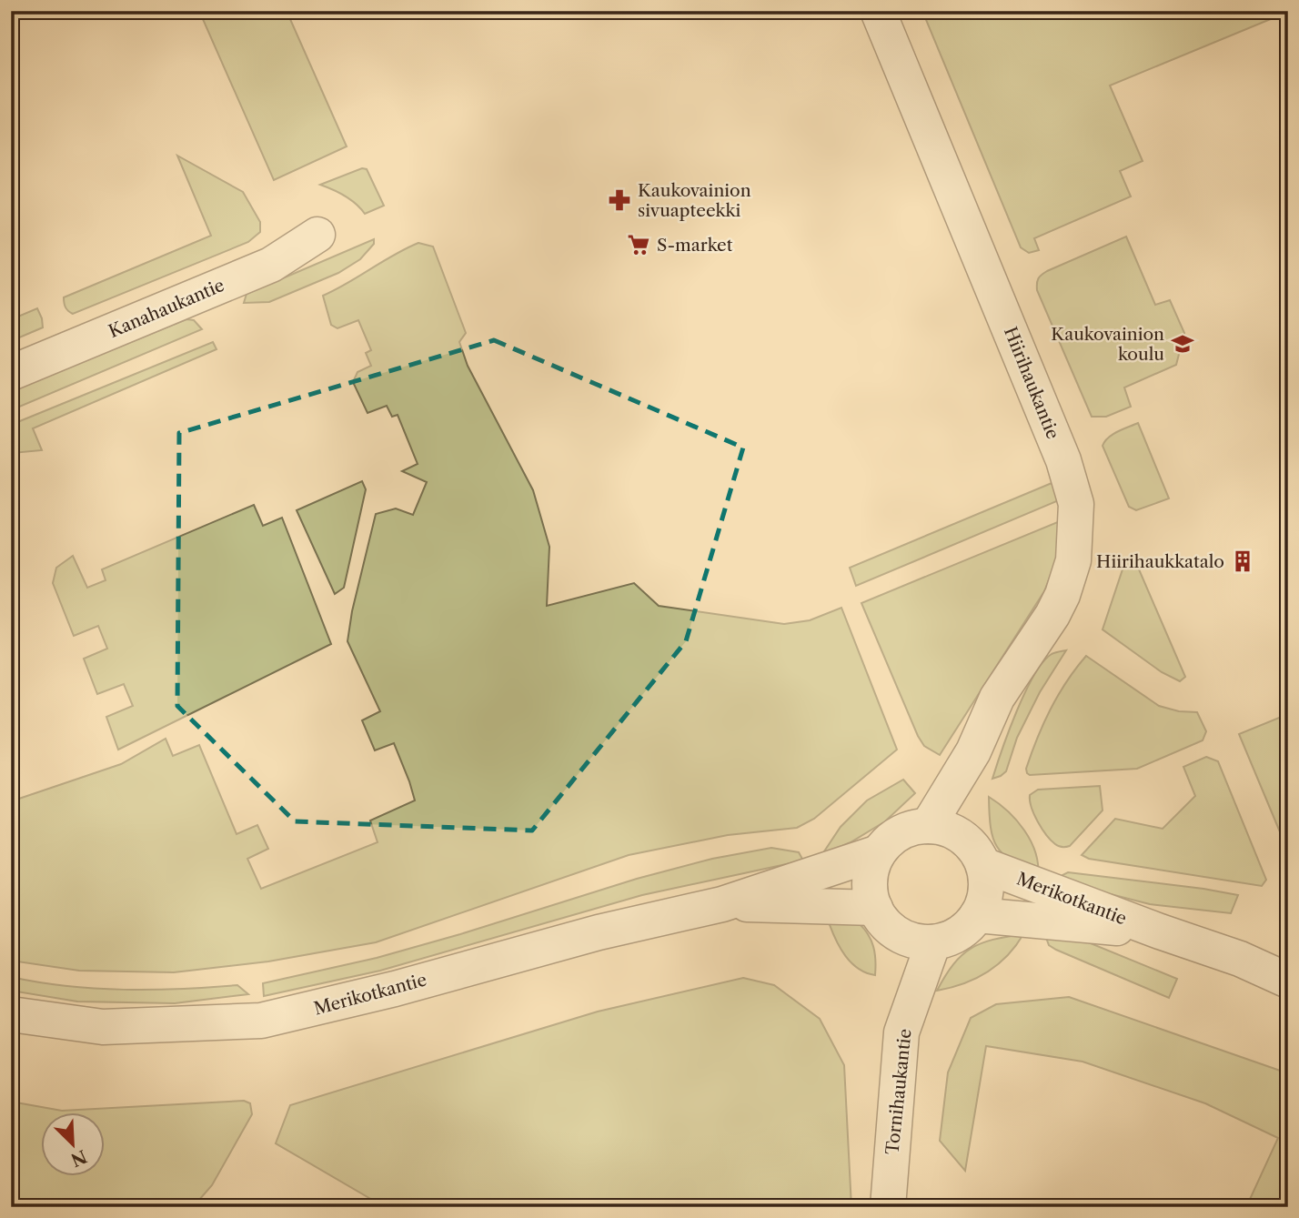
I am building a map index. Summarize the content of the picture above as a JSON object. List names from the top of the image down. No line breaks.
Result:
{"streets":{"street":["Kanahaukantie","Hiirihaukantie","Merikotkantie","Tornihaukantie"]},"crossings":[["Hiirihaukantie","Merikotkantie"],["Hiirihaukantie","Tornihaukantie"],["Merikotkantie","Tornihaukantie"]],"places":{"pharmacy":["Kaukovainion sivuapteekki"],"supermarket":["S-market"],"school or university":["Kaukovainion koulu"],"building":["Hiirihaukkatalo"]},"north":"bottom right"}
